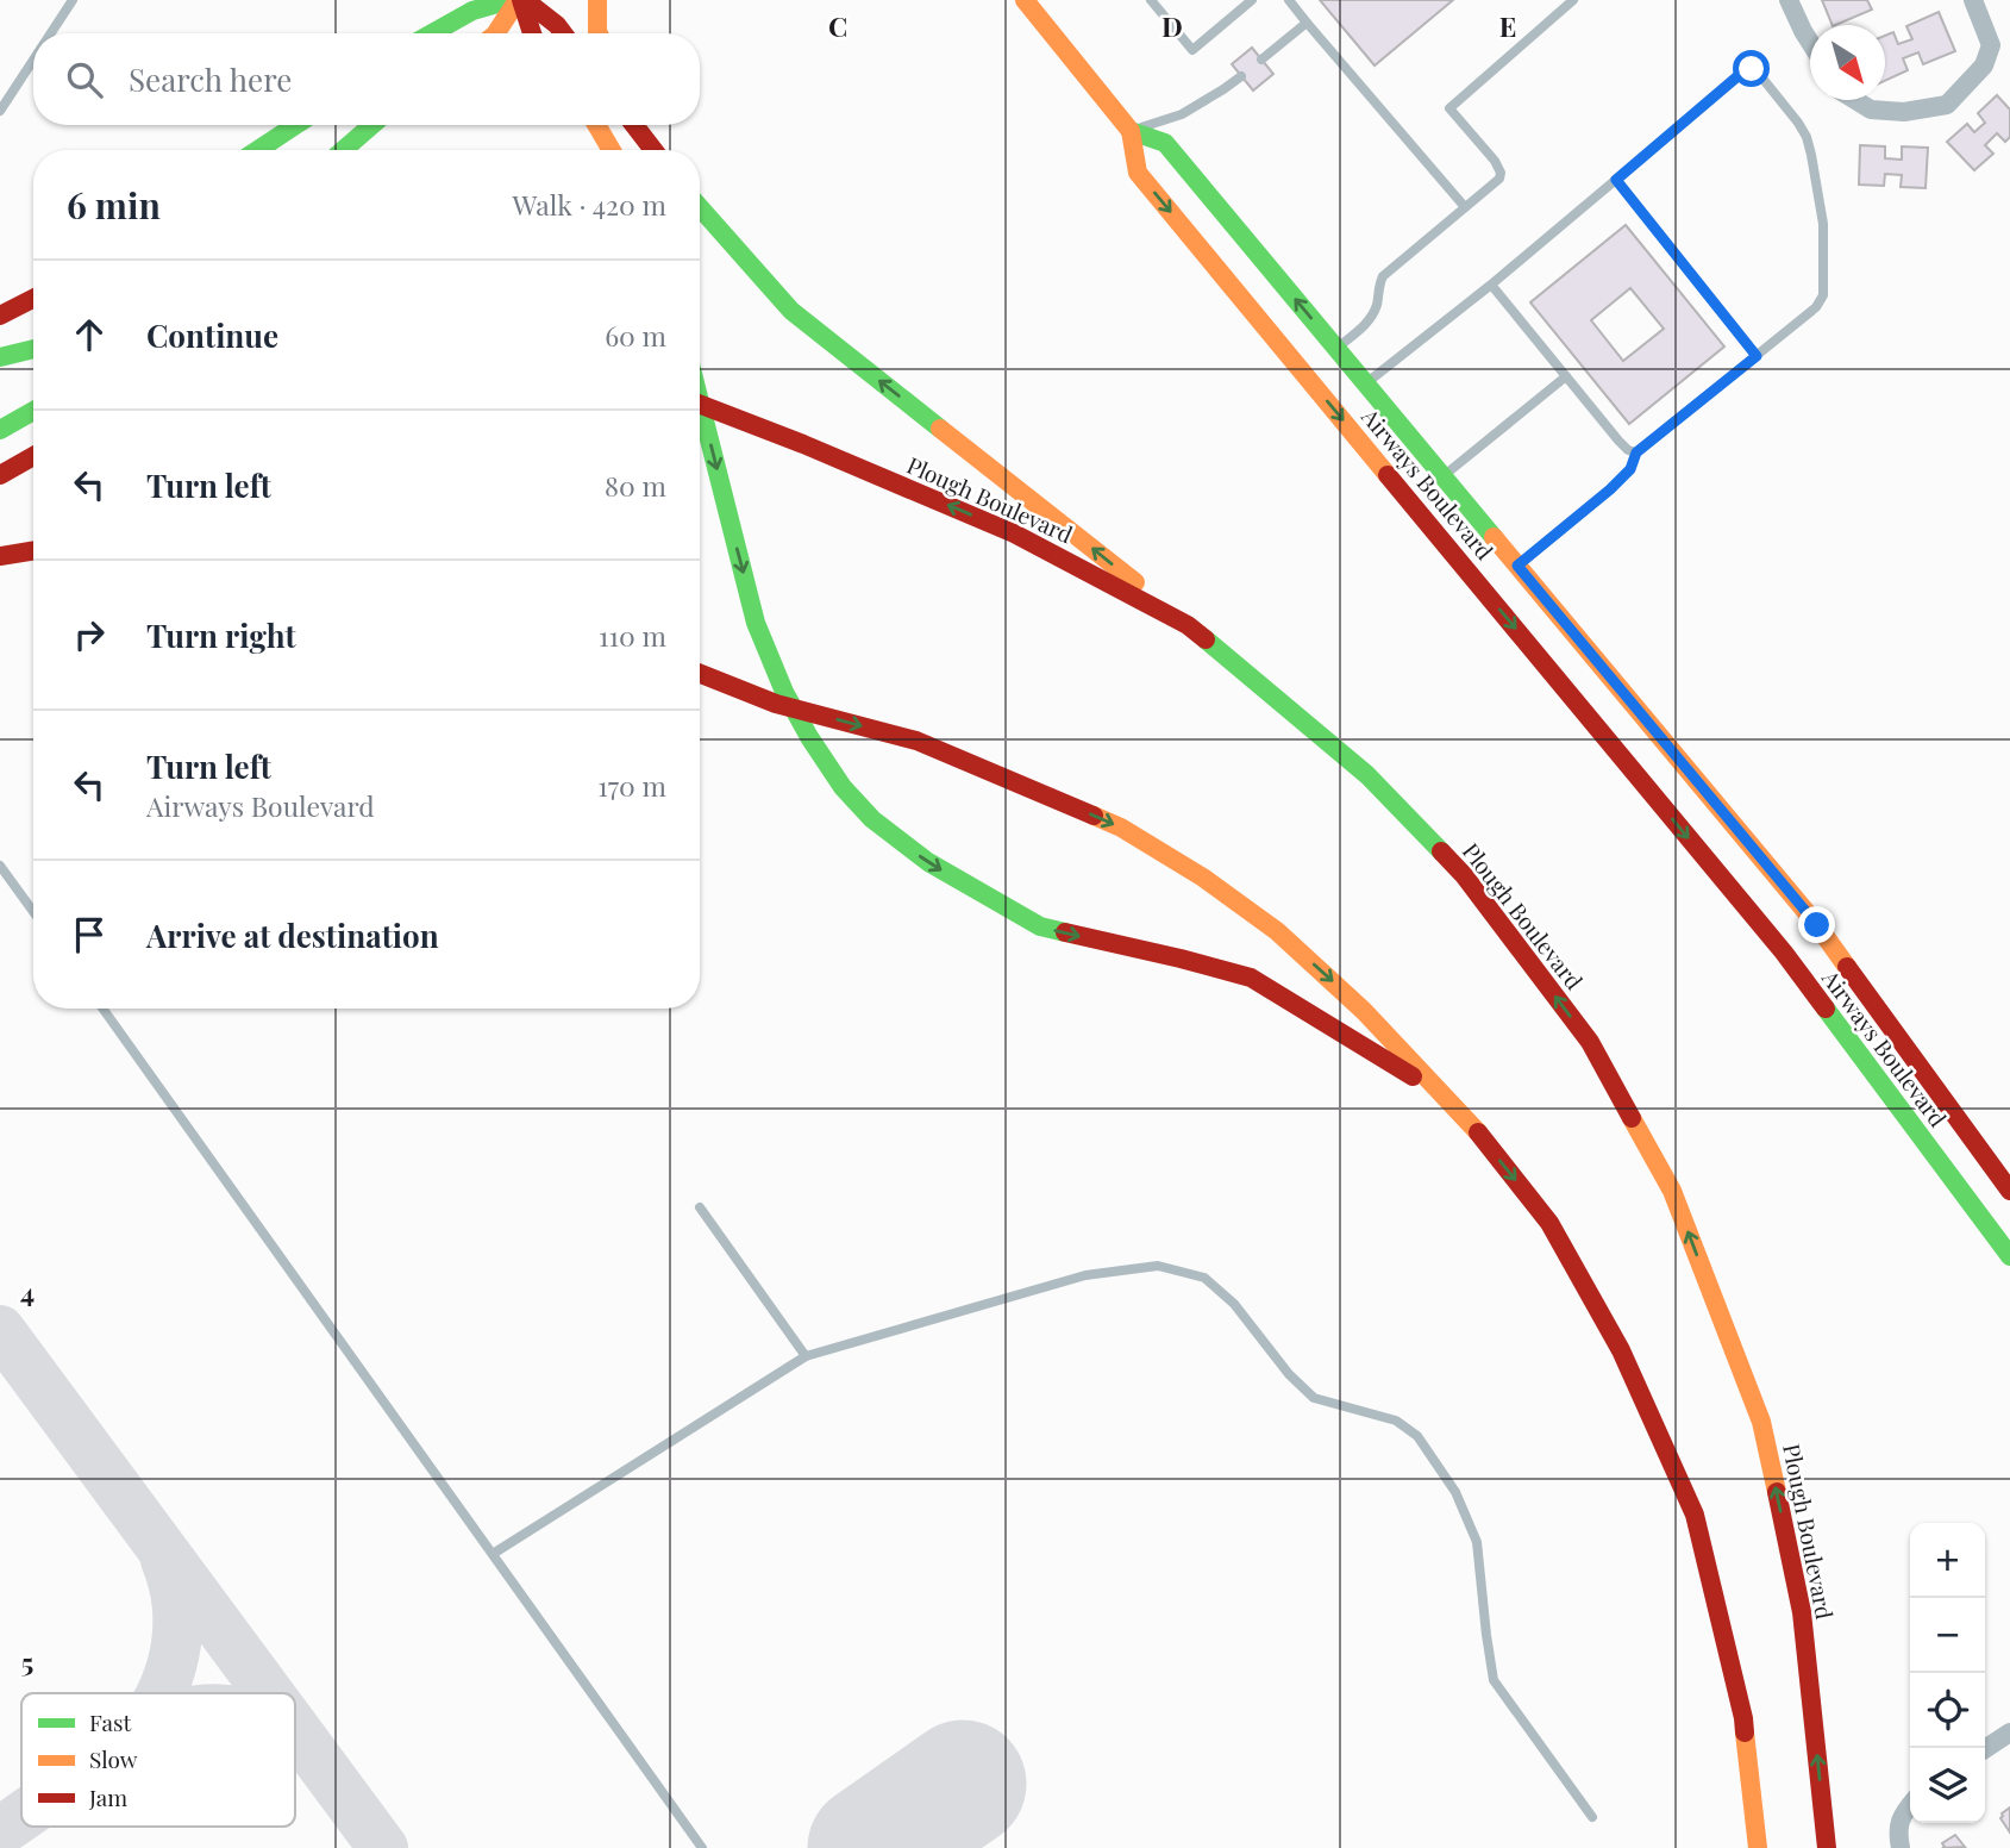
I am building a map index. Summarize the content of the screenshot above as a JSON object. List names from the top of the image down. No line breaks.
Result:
{"streets":{"main road":["Airways Boulevard","Plough Boulevard"]},"legend":["Fast","Slow","Jam"],"north":"bottom right","page":{"search":"Search here","heading":["6 min","Walk · 420 m"],"list":[["Continue","60 m"],["Turn left","80 m"],["Turn right","110 m"],["Turn left","Airways Boulevard","170 m"],"Arrive at destination"],"map_buttons":["+","−"]},"grid":{"columns":["C","D","E"],"rows":["4","5"]}}
